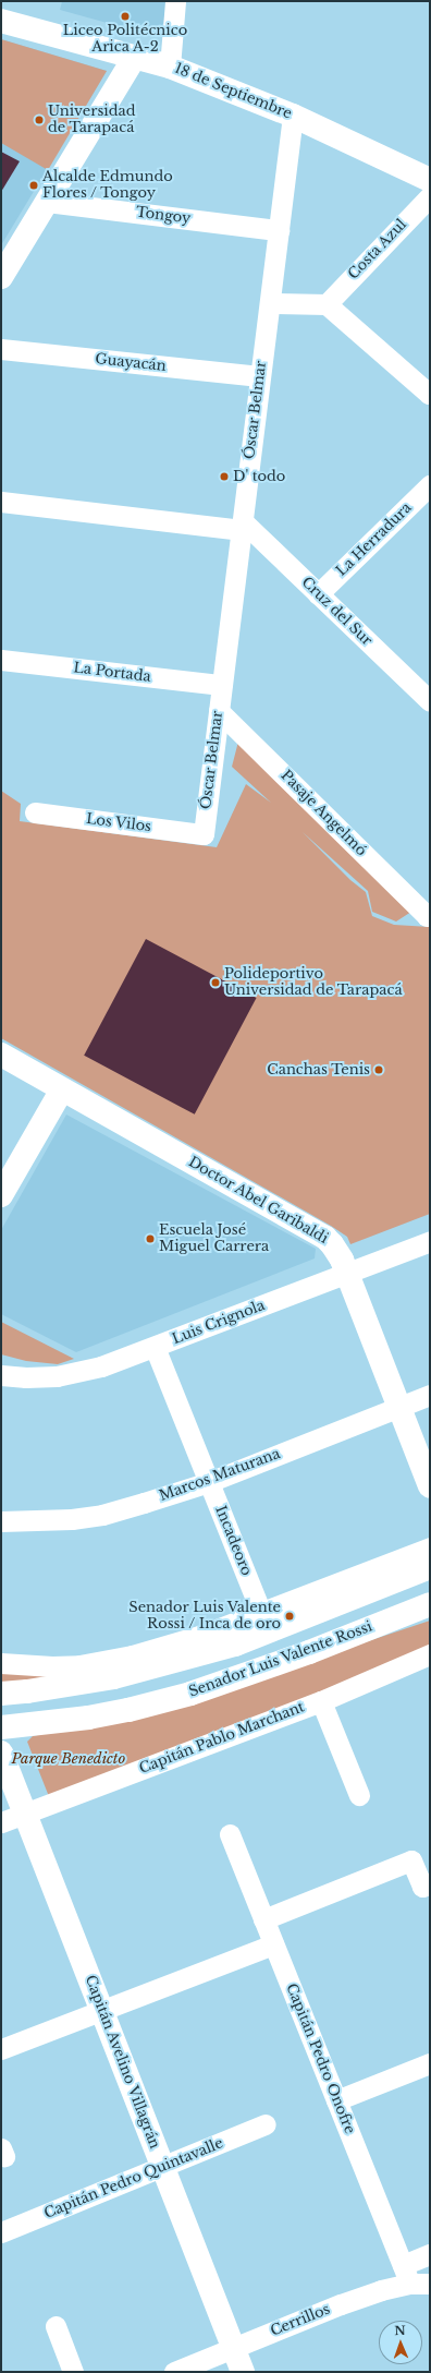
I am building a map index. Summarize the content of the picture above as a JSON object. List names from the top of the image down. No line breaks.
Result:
{"streets":{"street":["18 de Septiembre","Tongoy","Costa Azul","Guayacán","Óscar Belmar","La Herradura","Cruz del Sur","La Portada","Pasaje Angelmó","Los Vilos","Doctor Abel Garibaldi","Luis Crignola","Marcos Maturana","Incadeoro","Senador Luis Valente Rossi","Capitán Pablo Marchant","Capitán Pedro Onofre","Capitán Avelino Villagrán","Capitán Pedro Quintavalle","Cerrillos"]},"crossings":[["18 de Septiembre","Óscar Belmar"],["Tongoy","Óscar Belmar"],["Guayacán","Óscar Belmar"],["Óscar Belmar","Cruz del Sur"],["Óscar Belmar","La Portada"],["Óscar Belmar","Pasaje Angelmó"],["Óscar Belmar","Los Vilos"],["La Herradura","Cruz del Sur"],["Doctor Abel Garibaldi","Luis Crignola"],["Doctor Abel Garibaldi","Marcos Maturana"],["Luis Crignola","Incadeoro"],["Marcos Maturana","Incadeoro"],["Capitán Pablo Marchant","Capitán Avelino Villagrán"],["Capitán Pedro Onofre","Cerrillos"],["Capitán Avelino Villagrán","Capitán Pedro Quintavalle"],["Capitán Avelino Villagrán","Cerrillos"]],"parks":["Parque Benedicto"],"places":["Liceo Politécnico Arica A-2","Universidad de Tarapacá","Alcalde Edmundo Flores / Tongoy","D' todo","Polideportivo Universidad de Tarapacá","Canchas Tenis","Escuela José Miguel Carrera","Senador Luis Valente Rossi / Inca de oro"],"north":"top"}
